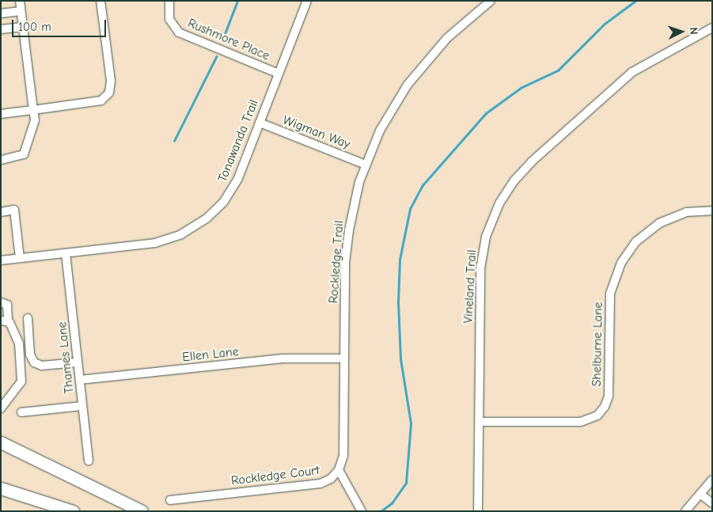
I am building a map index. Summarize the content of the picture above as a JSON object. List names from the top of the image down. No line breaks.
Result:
{"streets":{"street":["Rushmore Place","Wigman Way","Tonawanda Trail","Rockledge Trail","Vineland Trail","Shelburne Lane","Ellen Lane","Thames Lane","Rockledge Court"]},"crossings":[["Rushmore Place","Tonawanda Trail"],["Wigman Way","Tonawanda Trail"],["Wigman Way","Rockledge Trail"],["Tonawanda Trail","Thames Lane"],["Rockledge Trail","Ellen Lane"],["Rockledge Trail","Rockledge Court"],["Vineland Trail","Shelburne Lane"],["Ellen Lane","Thames Lane"]],"scale_bar":"100 m","north":"right"}
